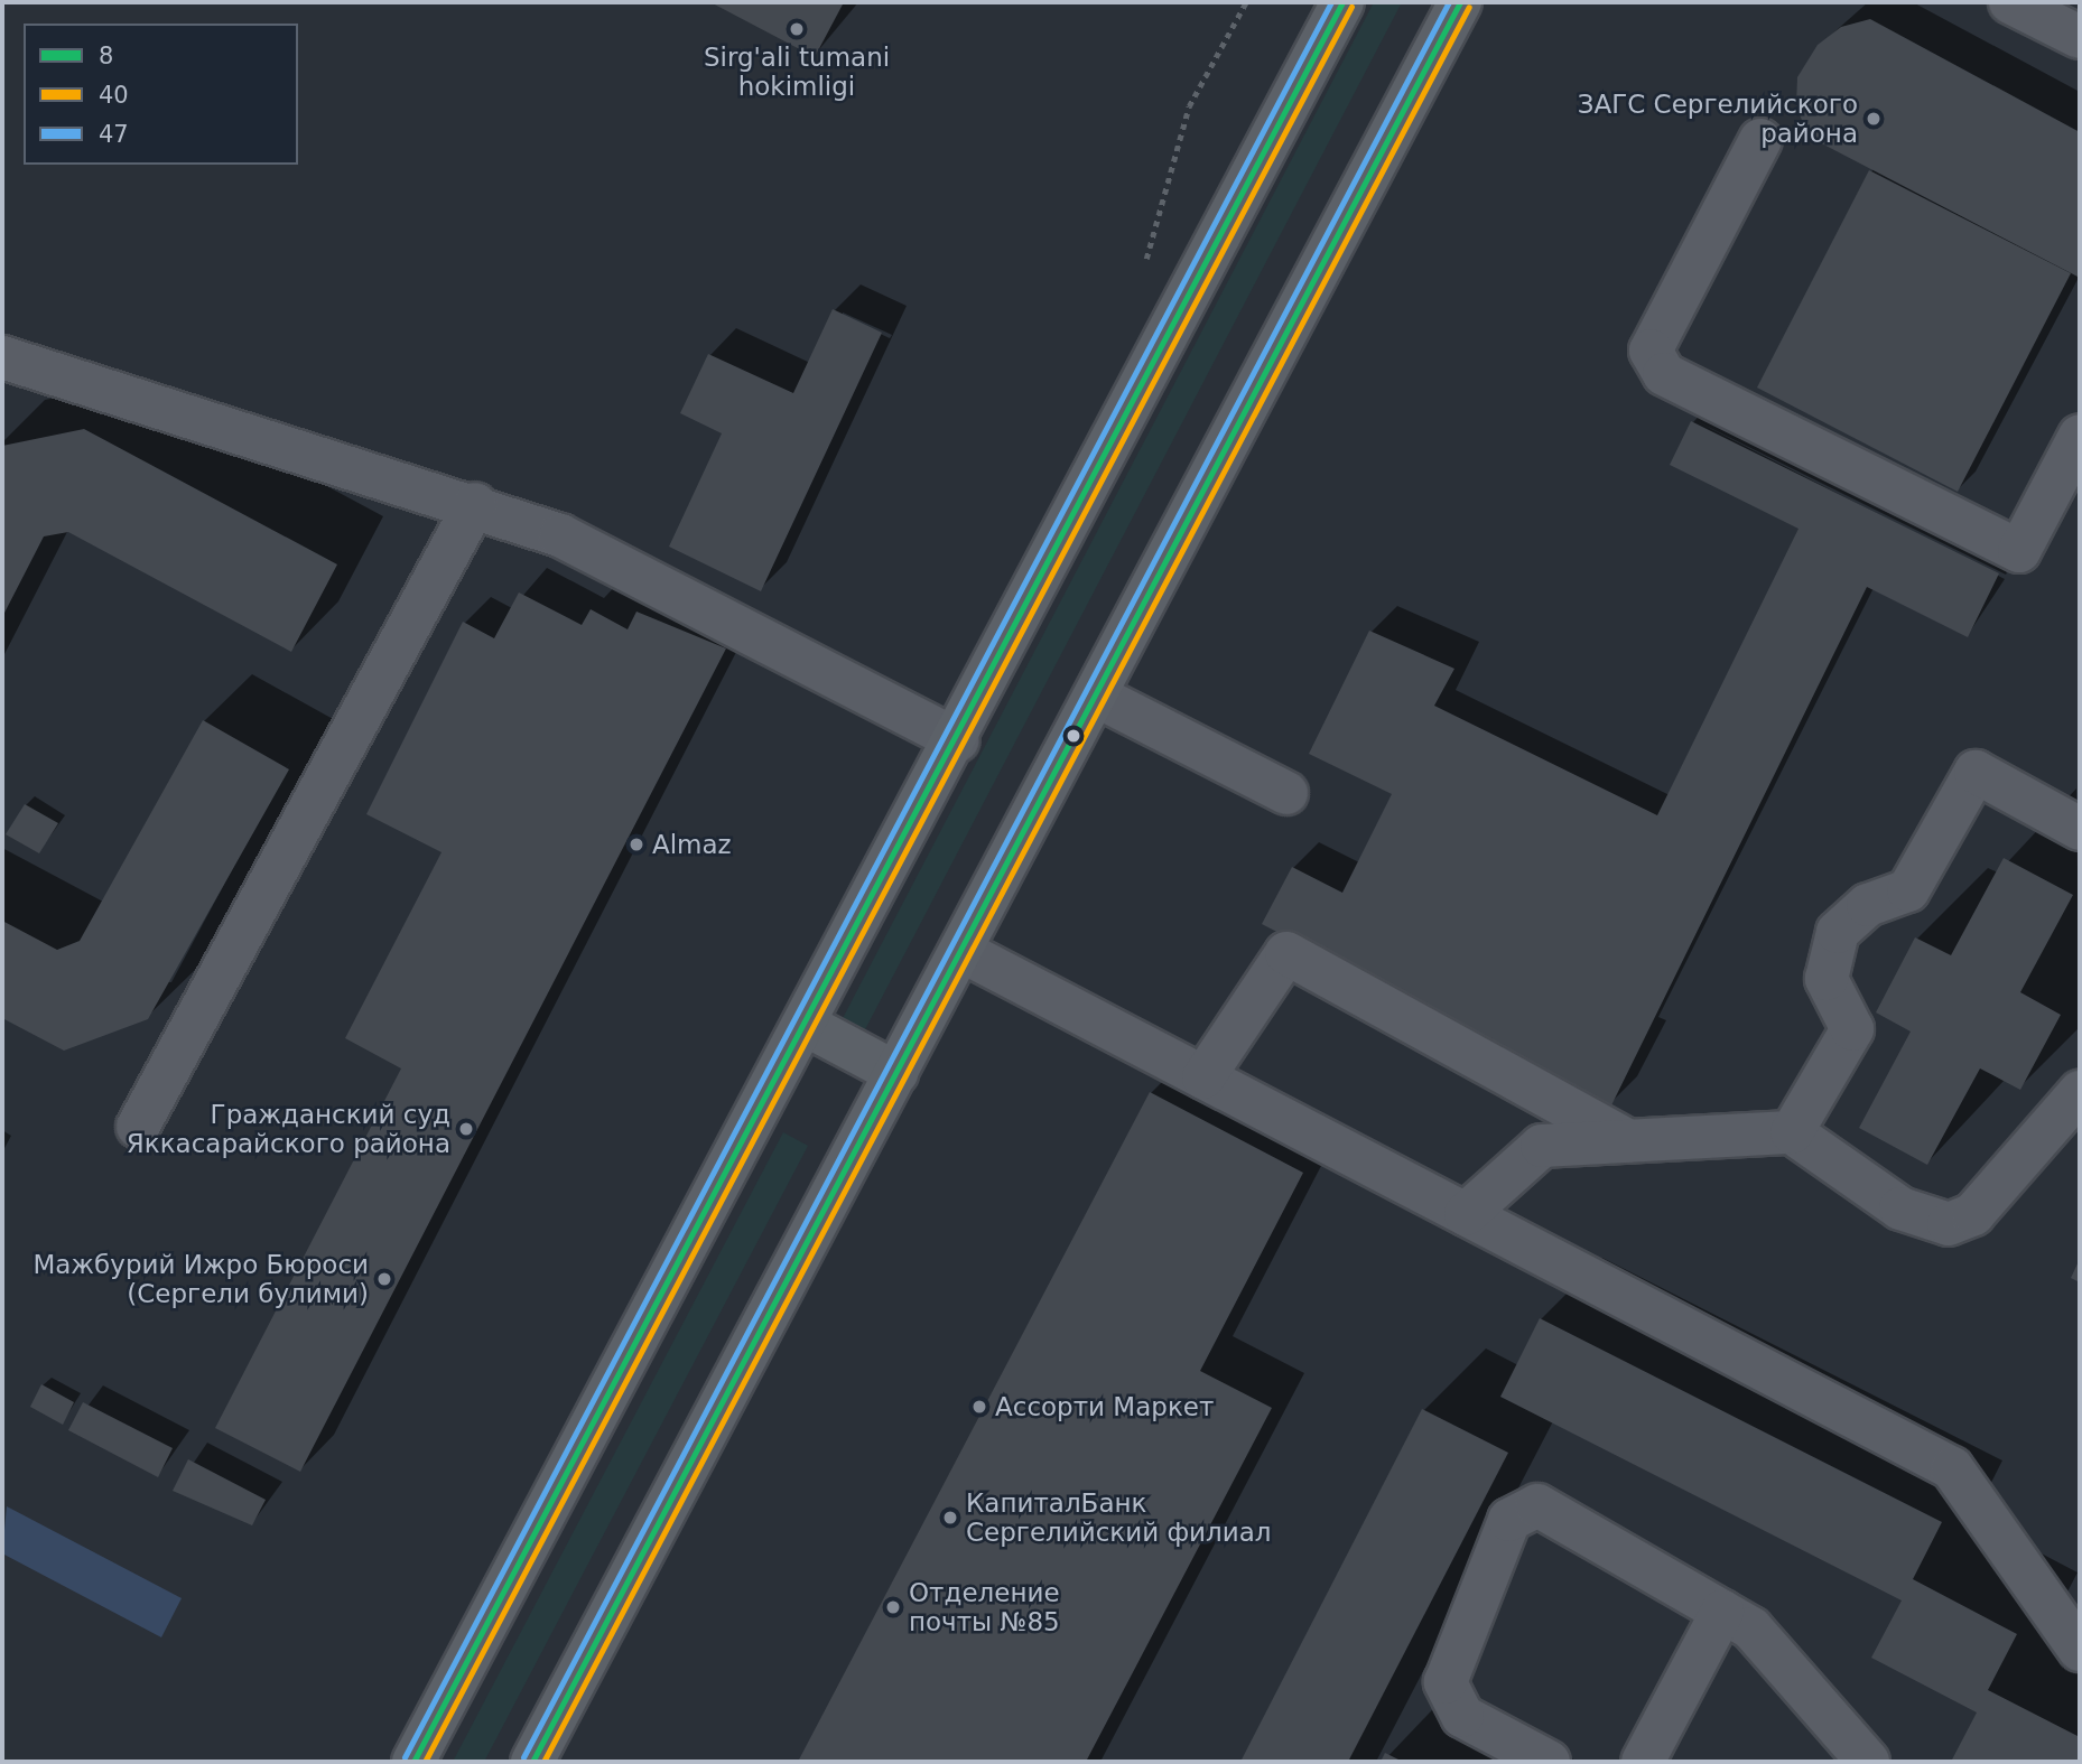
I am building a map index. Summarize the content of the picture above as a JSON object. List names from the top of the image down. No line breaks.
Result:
{"places":["Sirg'ali tumani hokimligi","ЗАГС Сергелийского района","Almaz","Гражданский суд Яккасарайского района","Мажбурий Ижро Бюроси (Сергели булими)","Ассорти Маркет","КапиталБанк Сергелийский филиал","Отделение почты №85"],"lines":["transit line 8","transit line 47","transit line 40"],"legend":["8","40","47"]}
